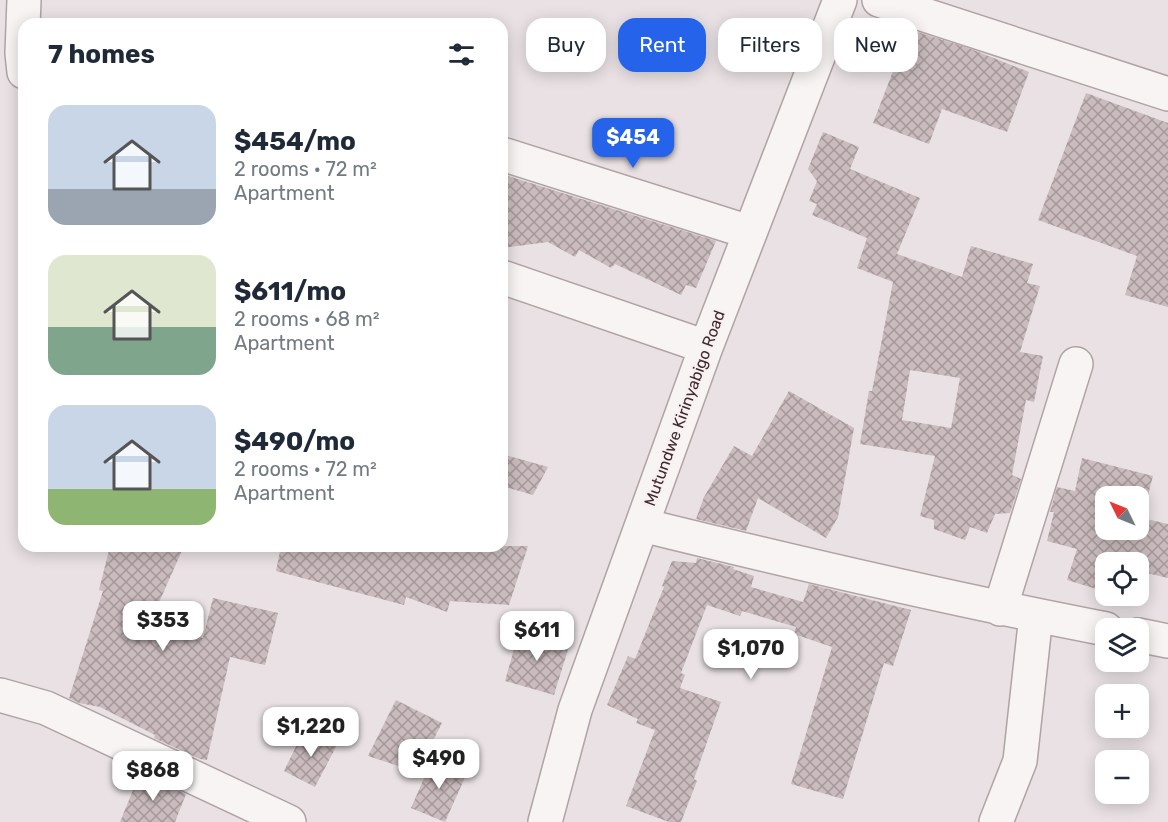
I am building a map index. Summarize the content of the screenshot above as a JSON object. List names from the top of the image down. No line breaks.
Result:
{"streets":{"street":["Mutundwe Kirinyabigo Road"]},"north":"top left","page":{"chip":["Buy","Rent","Filters","New"],"heading":"7 homes","list":[{"name":"$454/mo","note":"2 rooms · 72 m² · Apartment"},{"name":"$611/mo","note":"2 rooms · 68 m² · Apartment"},{"name":"$490/mo","note":"2 rooms · 72 m² · Apartment"}],"price":["$454","$353","$611","$1,070","$1,220","$490","$868"],"map_buttons":["+","−"]}}
